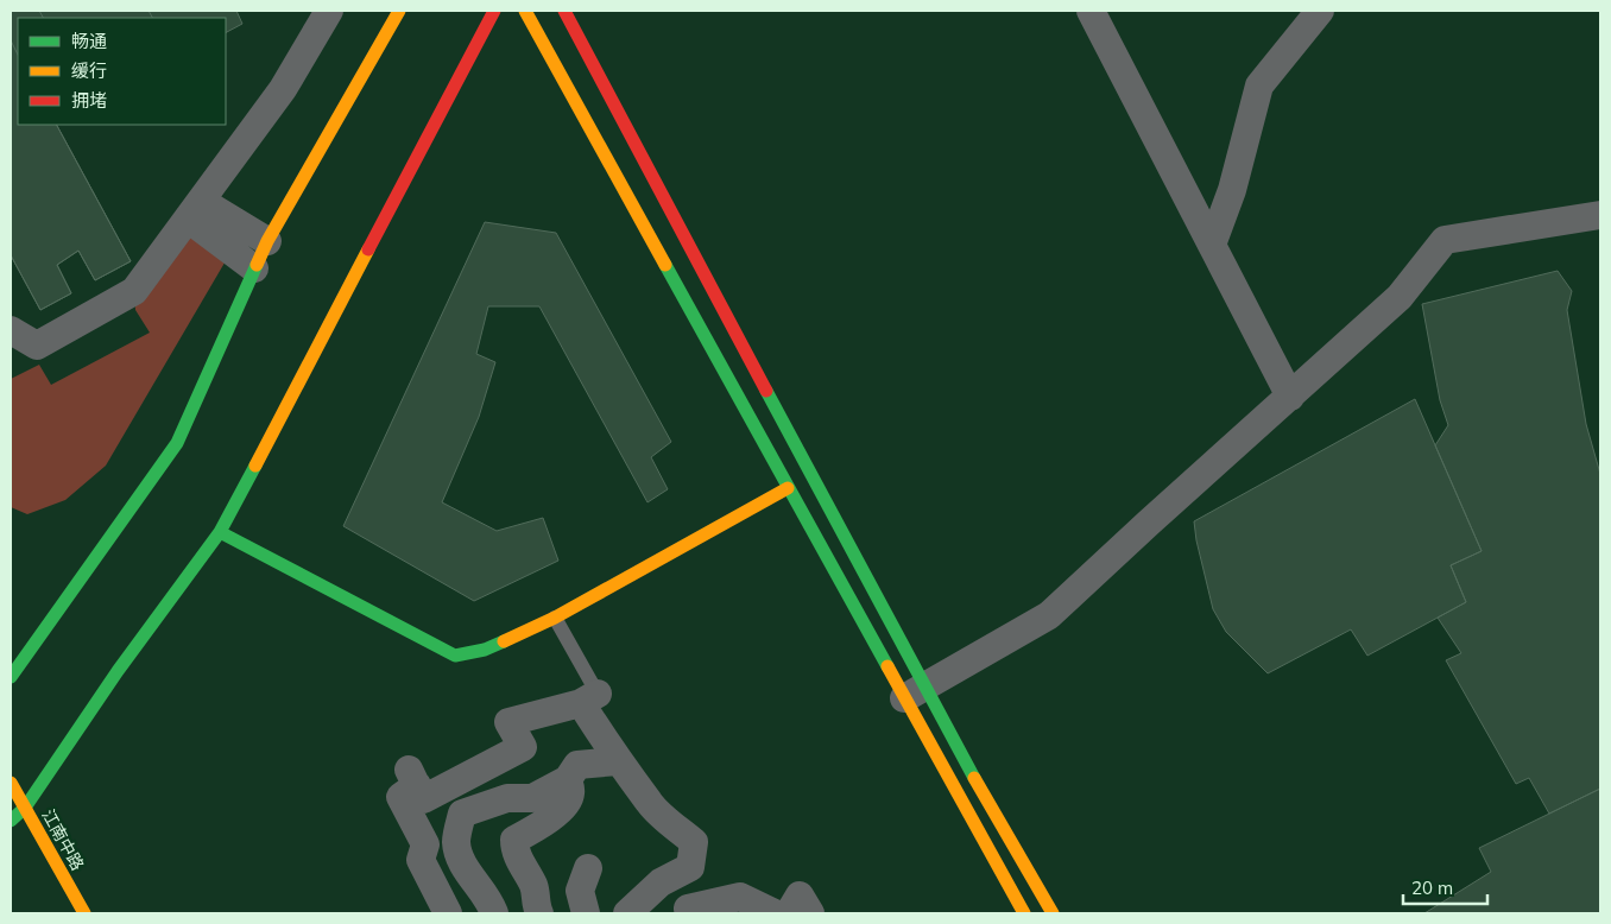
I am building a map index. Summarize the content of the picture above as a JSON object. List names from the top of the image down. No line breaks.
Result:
{"streets":{"street":["江南中路"]},"legend":["畅通","缓行","拥堵"],"scale_bar":"20 m"}
